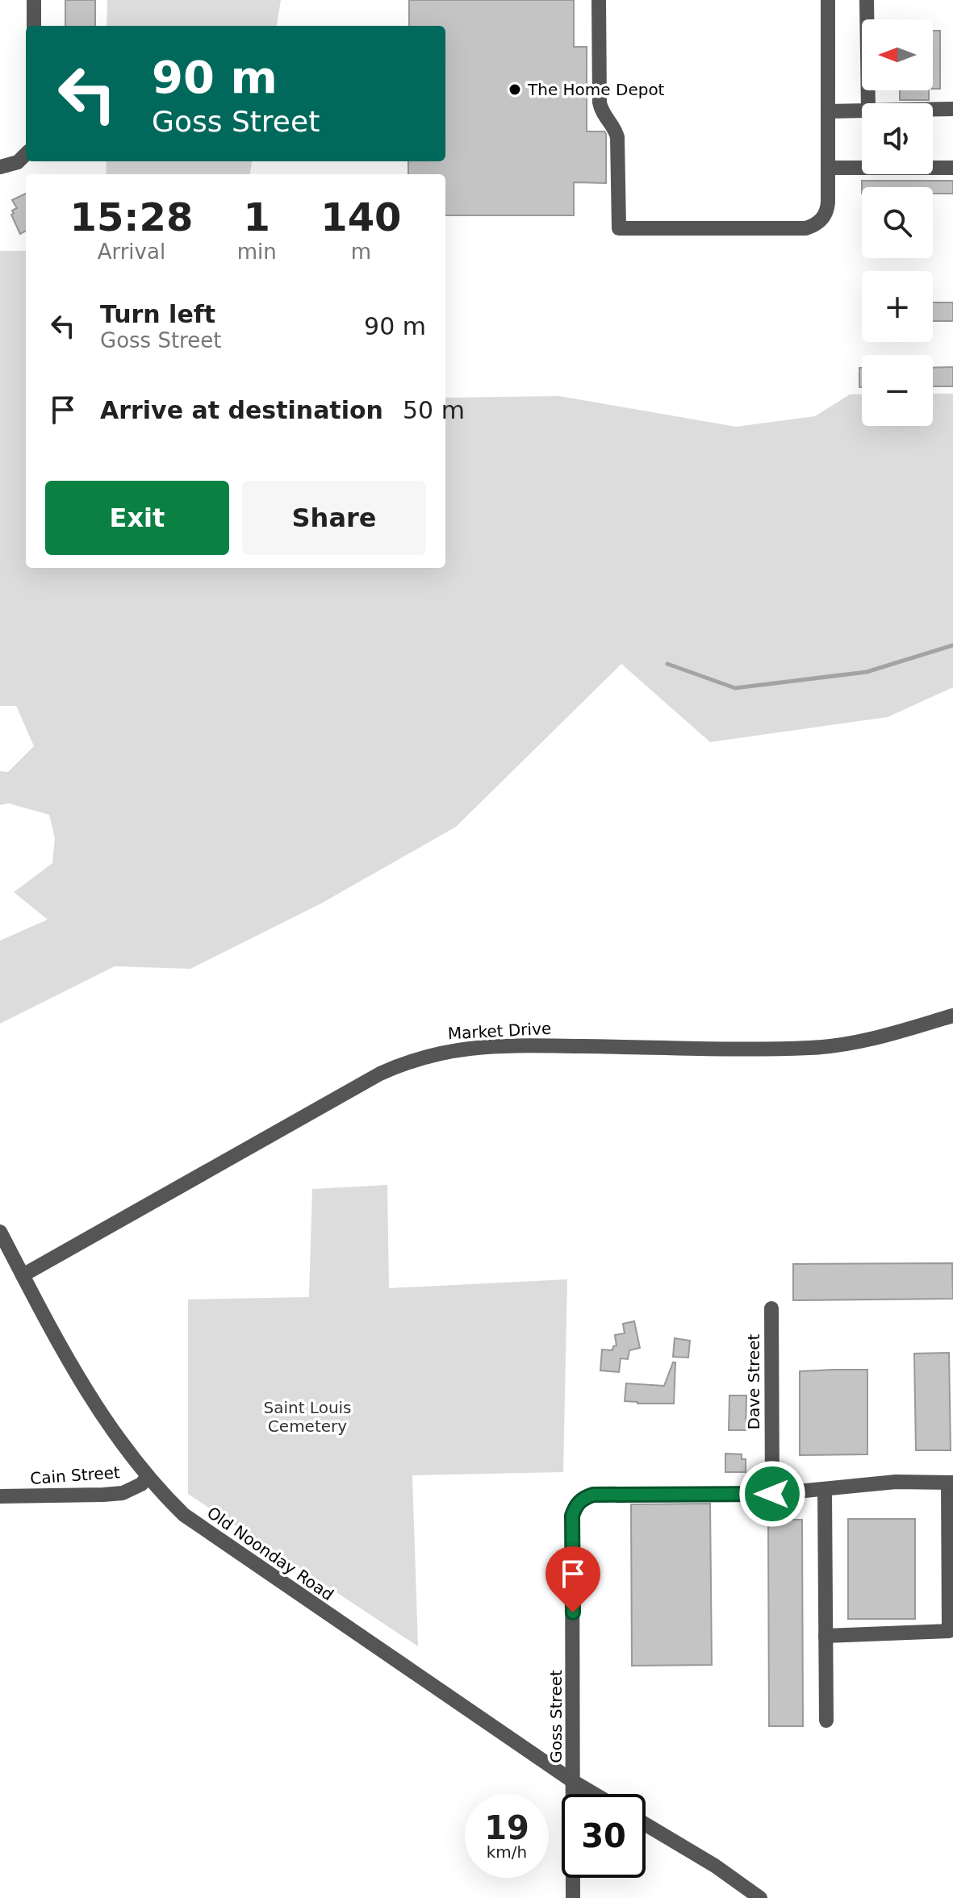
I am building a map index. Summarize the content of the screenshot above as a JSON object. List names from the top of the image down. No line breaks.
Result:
{"streets":{"street":["Market Drive","Dave Street","Cain Street","Old Noonday Road","Goss Street"]},"crossings":[["Market Drive","Old Noonday Road"],["Dave Street","Goss Street"],["Cain Street","Old Noonday Road"],["Old Noonday Road","Goss Street"]],"parks":["Saint Louis Cemetery"],"places":["The Home Depot"],"north":"left","page":{"map_buttons":["+","−"],"turn":["90 m","Goss Street"],"eta":["15:28","Arrival","1","min","140","m"],"list":[{"name":"Turn left","note":"Goss Street","value":"90 m"},{"name":"Arrive at destination","value":"50 m"}],"buttons":["Exit","Share"],"speed":"19 km/h","limit":"30"}}
